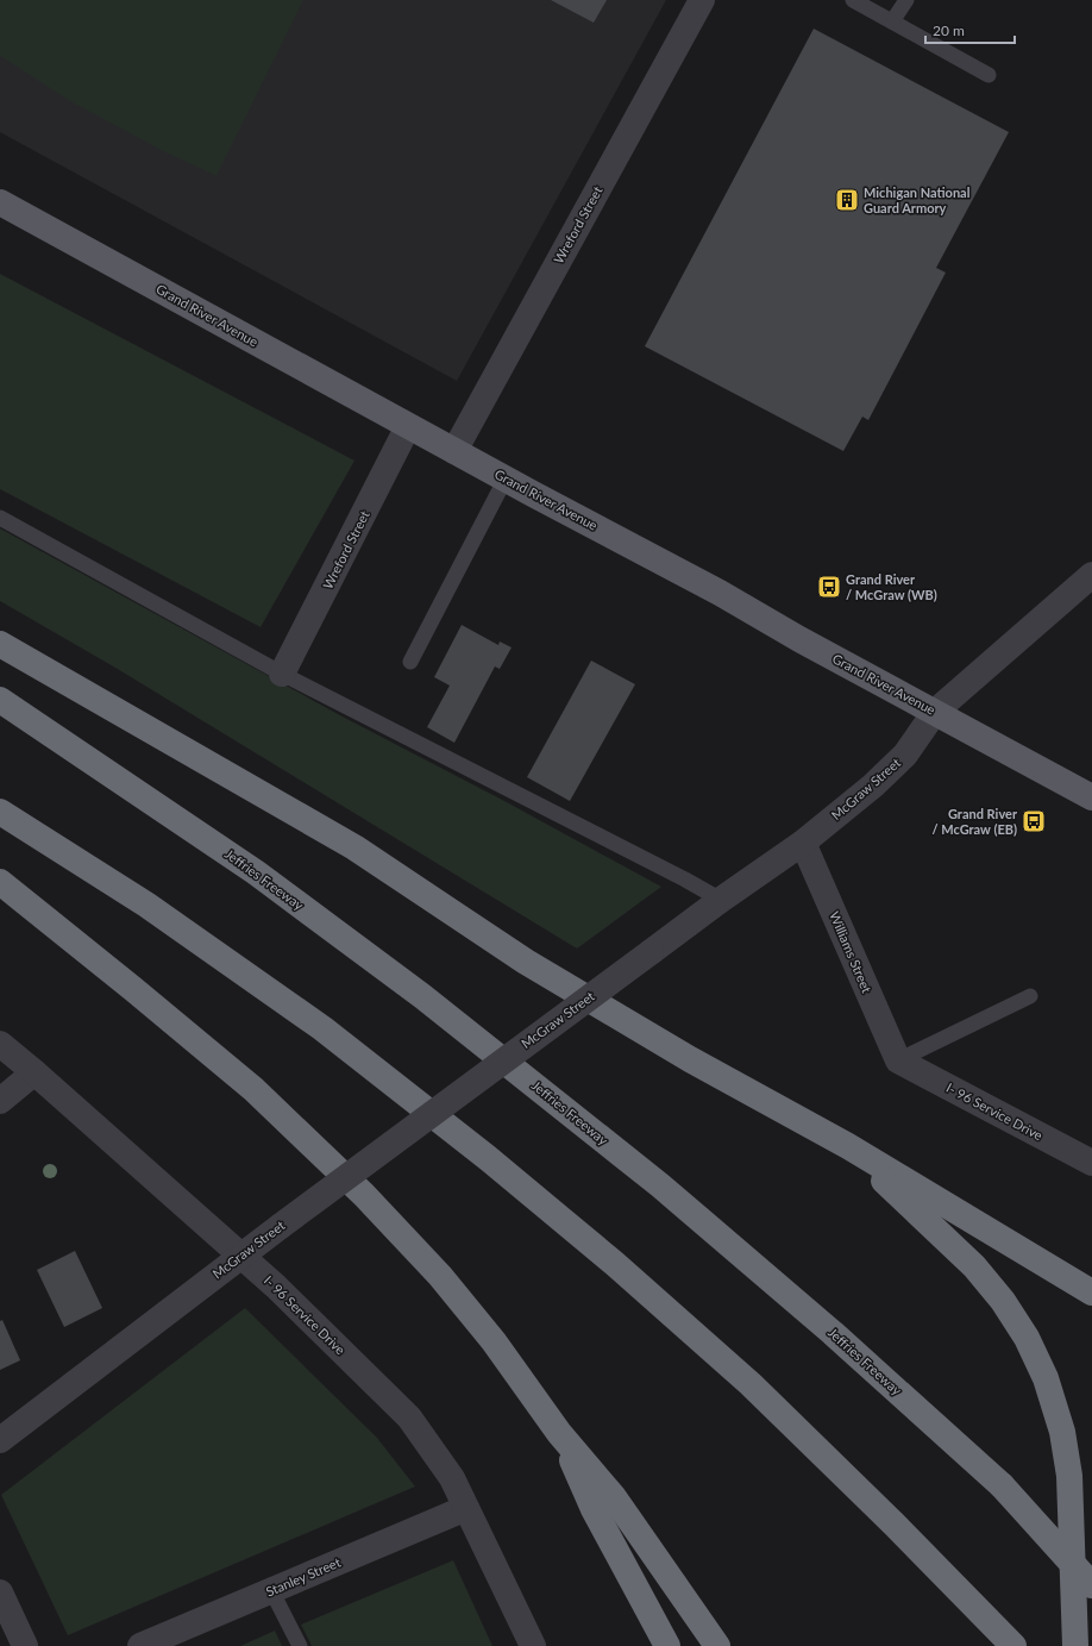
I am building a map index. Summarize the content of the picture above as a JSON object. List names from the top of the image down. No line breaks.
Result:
{"streets":{"highway":["Jeffries Freeway"],"main road":["Grand River Avenue"],"street":["Wreford Street","McGraw Street","Williams Street","I- 96 Service Drive","Stanley Street"]},"crossings":[["Wreford Street","Grand River Avenue"],["Grand River Avenue","McGraw Street"],["McGraw Street","Williams Street"],["McGraw Street","I- 96 Service Drive"],["Williams Street","I- 96 Service Drive"],["I- 96 Service Drive","Stanley Street"]],"places":{"building":["Michigan National Guard Armory"],"bus stop":["Grand River / McGraw (WB)","Grand River / McGraw (EB)"]},"scale_bar":"20 m"}
